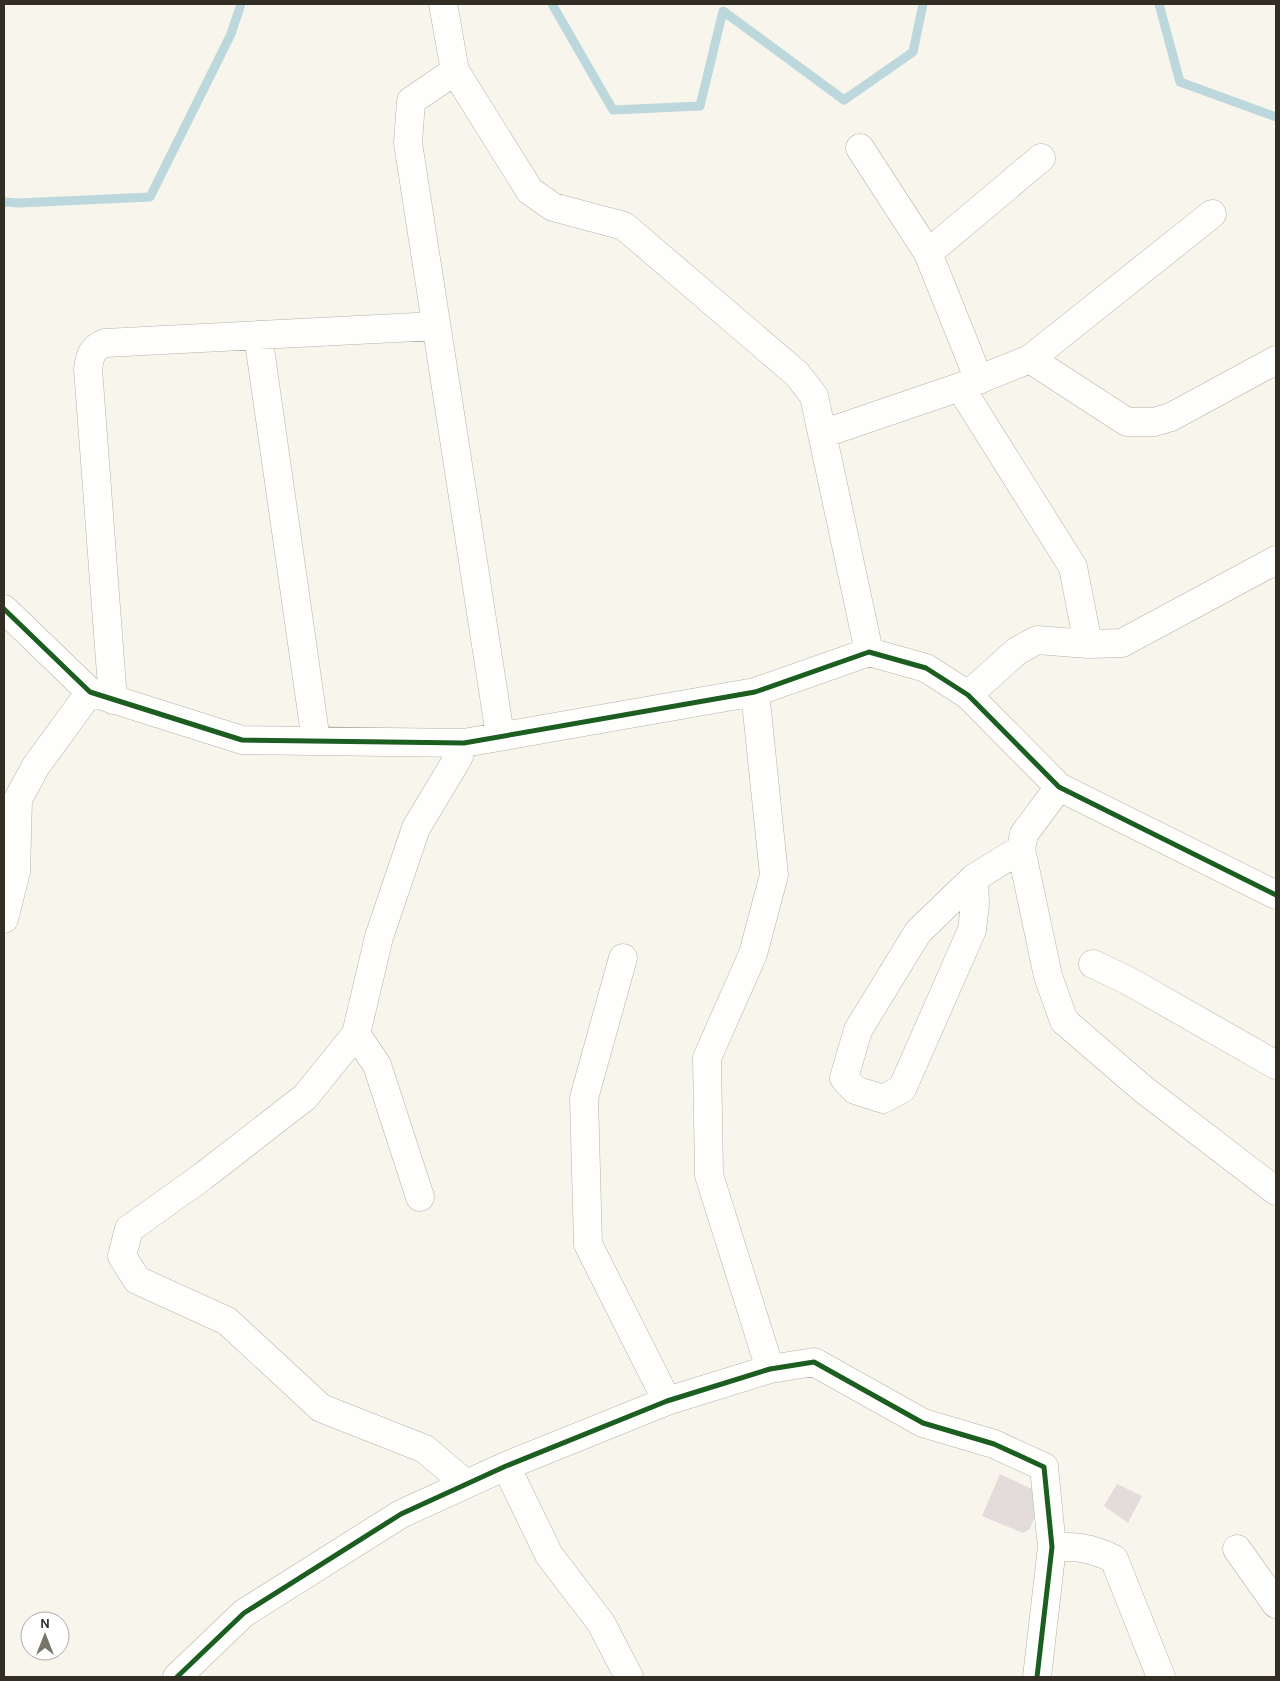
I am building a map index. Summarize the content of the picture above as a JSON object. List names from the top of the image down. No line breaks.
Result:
{"north":"top"}
